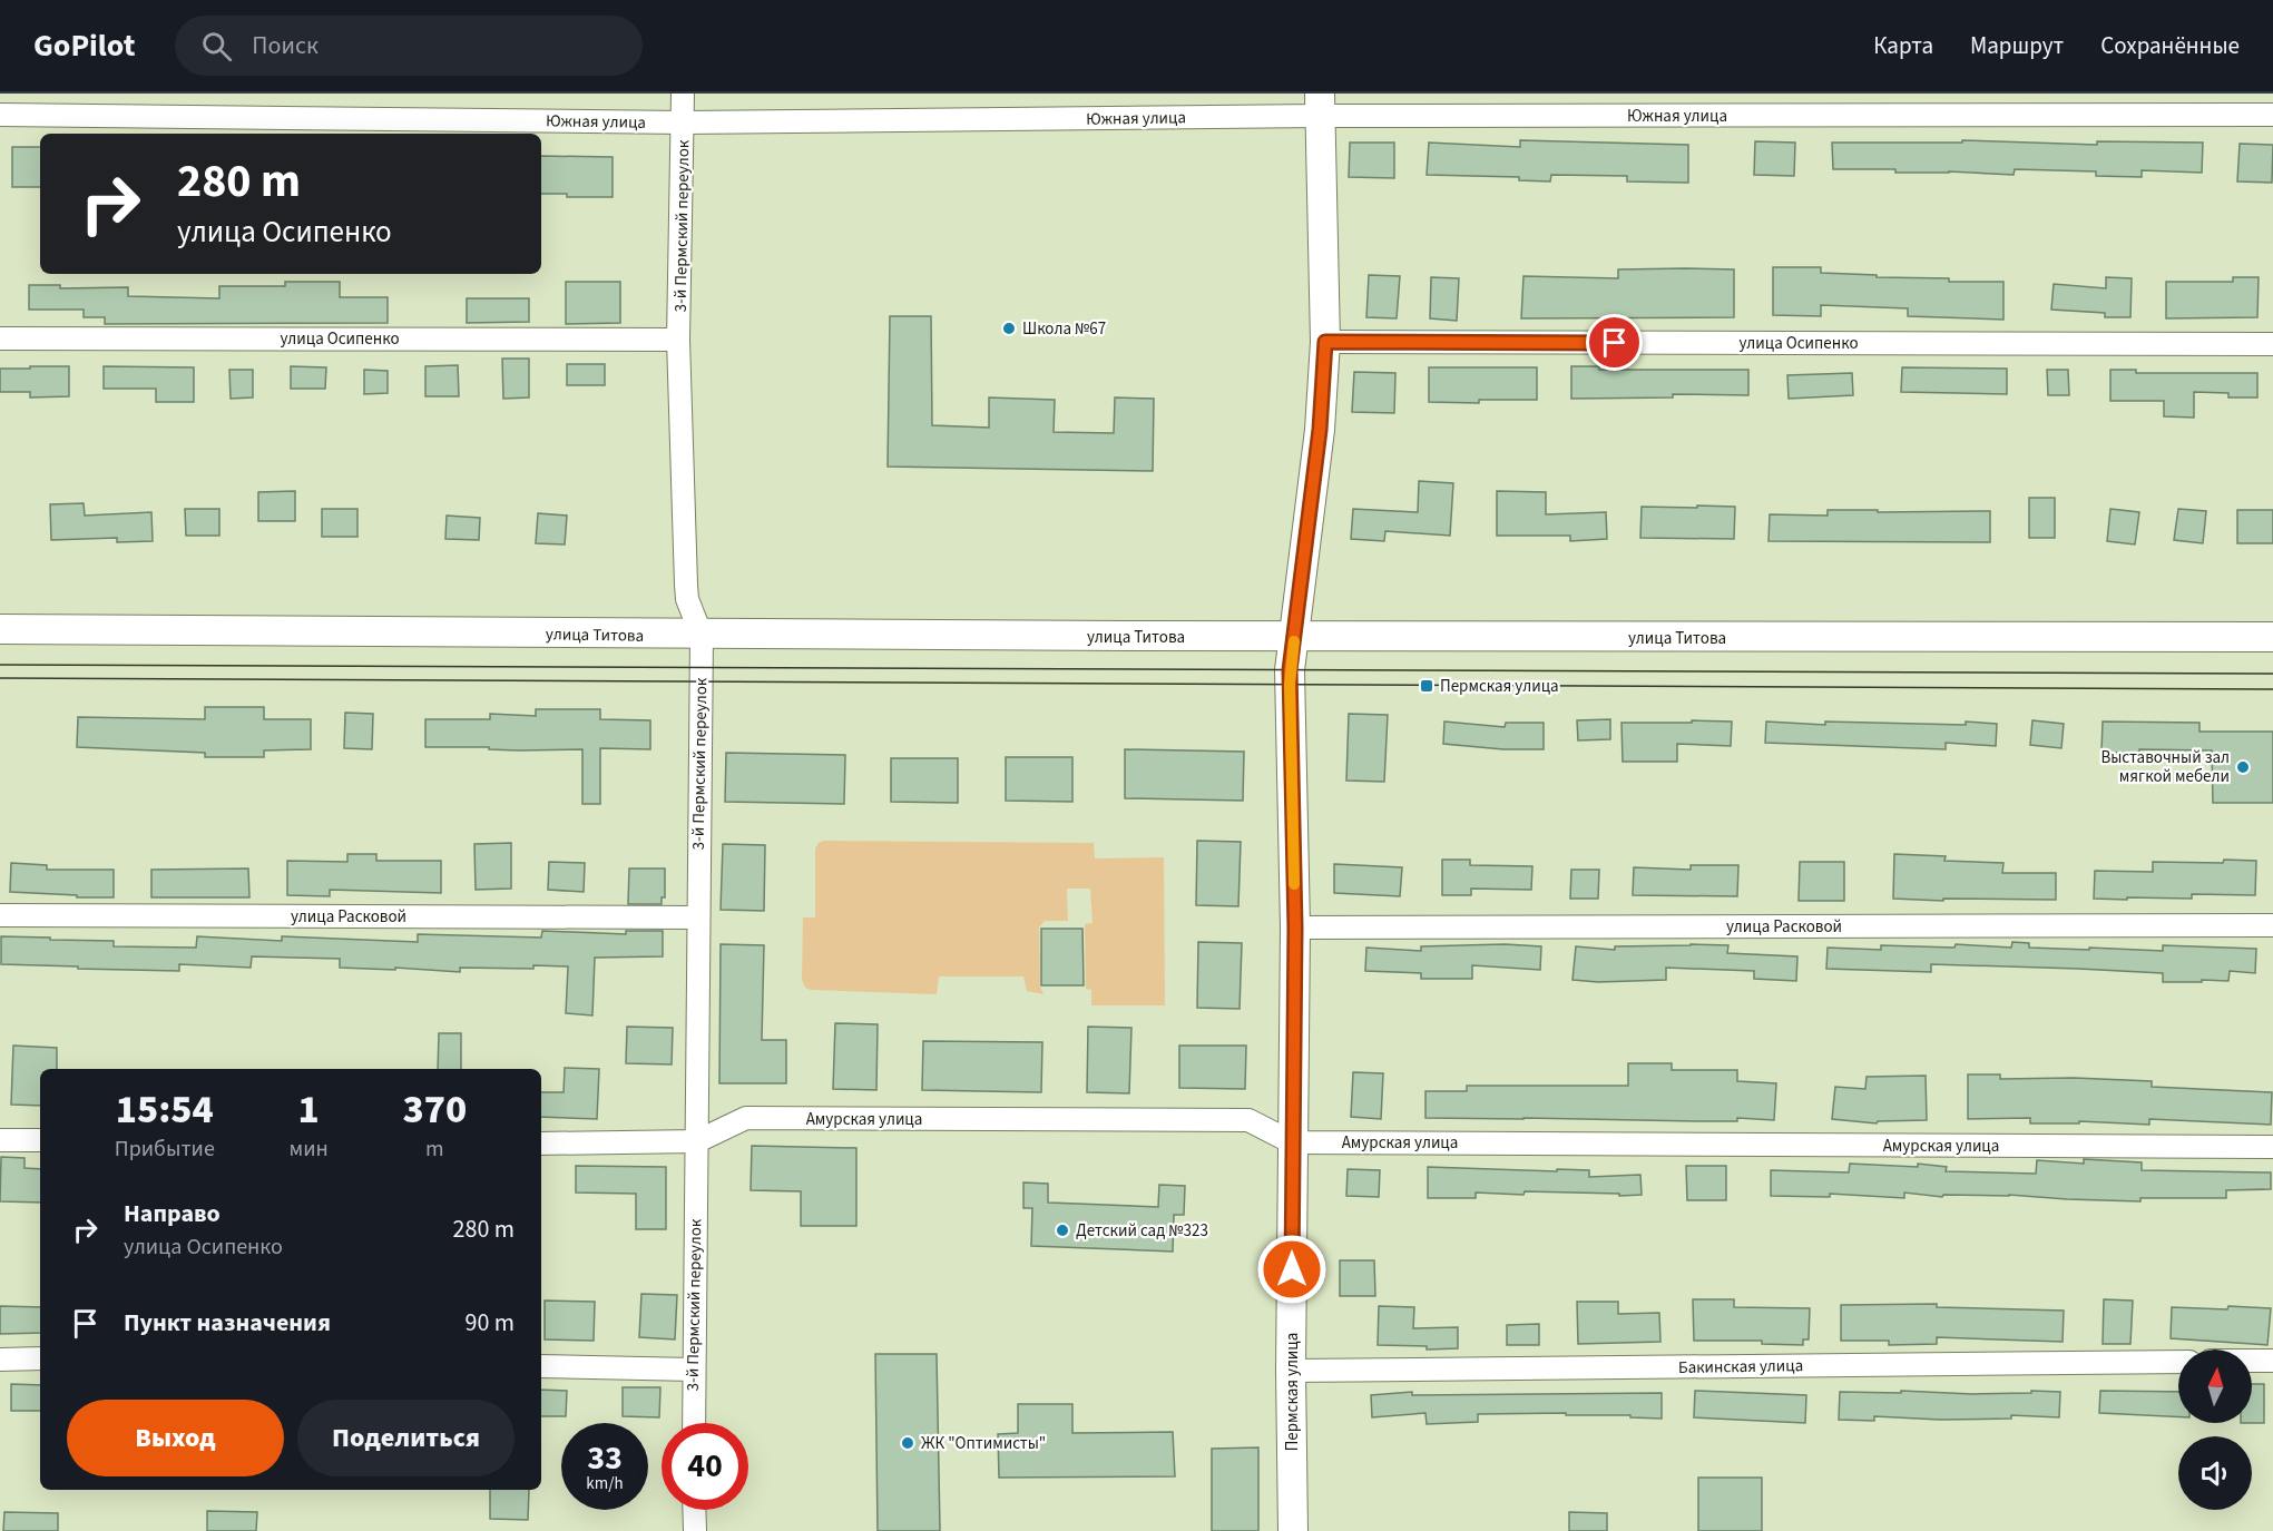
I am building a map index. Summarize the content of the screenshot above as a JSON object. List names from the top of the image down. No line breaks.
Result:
{"streets":{"street":["Южная улица","3-й Пермский переулок","улица Осипенко","улица Титова","улица Расковой","Амурская улица","Бакинская улица","Пермская улица"]},"crossings":[["Южная улица","3-й Пермский переулок"],["Южная улица","Пермская улица"],["3-й Пермский переулок","улица Осипенко"],["3-й Пермский переулок","улица Титова"],["3-й Пермский переулок","улица Расковой"],["3-й Пермский переулок","Амурская улица"],["улица Осипенко","Пермская улица"],["улица Титова","Пермская улица"],["улица Расковой","Пермская улица"],["Амурская улица","Пермская улица"],["Бакинская улица","Пермская улица"]],"places":{"other":["Школа №67","Выставочный зал мягкой мебели","Детский сад №323","ЖК \"Оптимисты\""],"transit":["Пермская улица"]},"north":"top","page":{"header":"GoPilot","search":"Поиск","nav":["Карта","Маршрут","Сохранённые"],"turn":["280 m","улица Осипенко"],"eta":["15:54","Прибытие","1","мин","370","m"],"list":[{"name":"Направо","note":"улица Осипенко","value":"280 m"},{"name":"Пункт назначения","value":"90 m"}],"buttons":["Выход","Поделиться"],"speed":"33 km/h","limit":"40"}}
